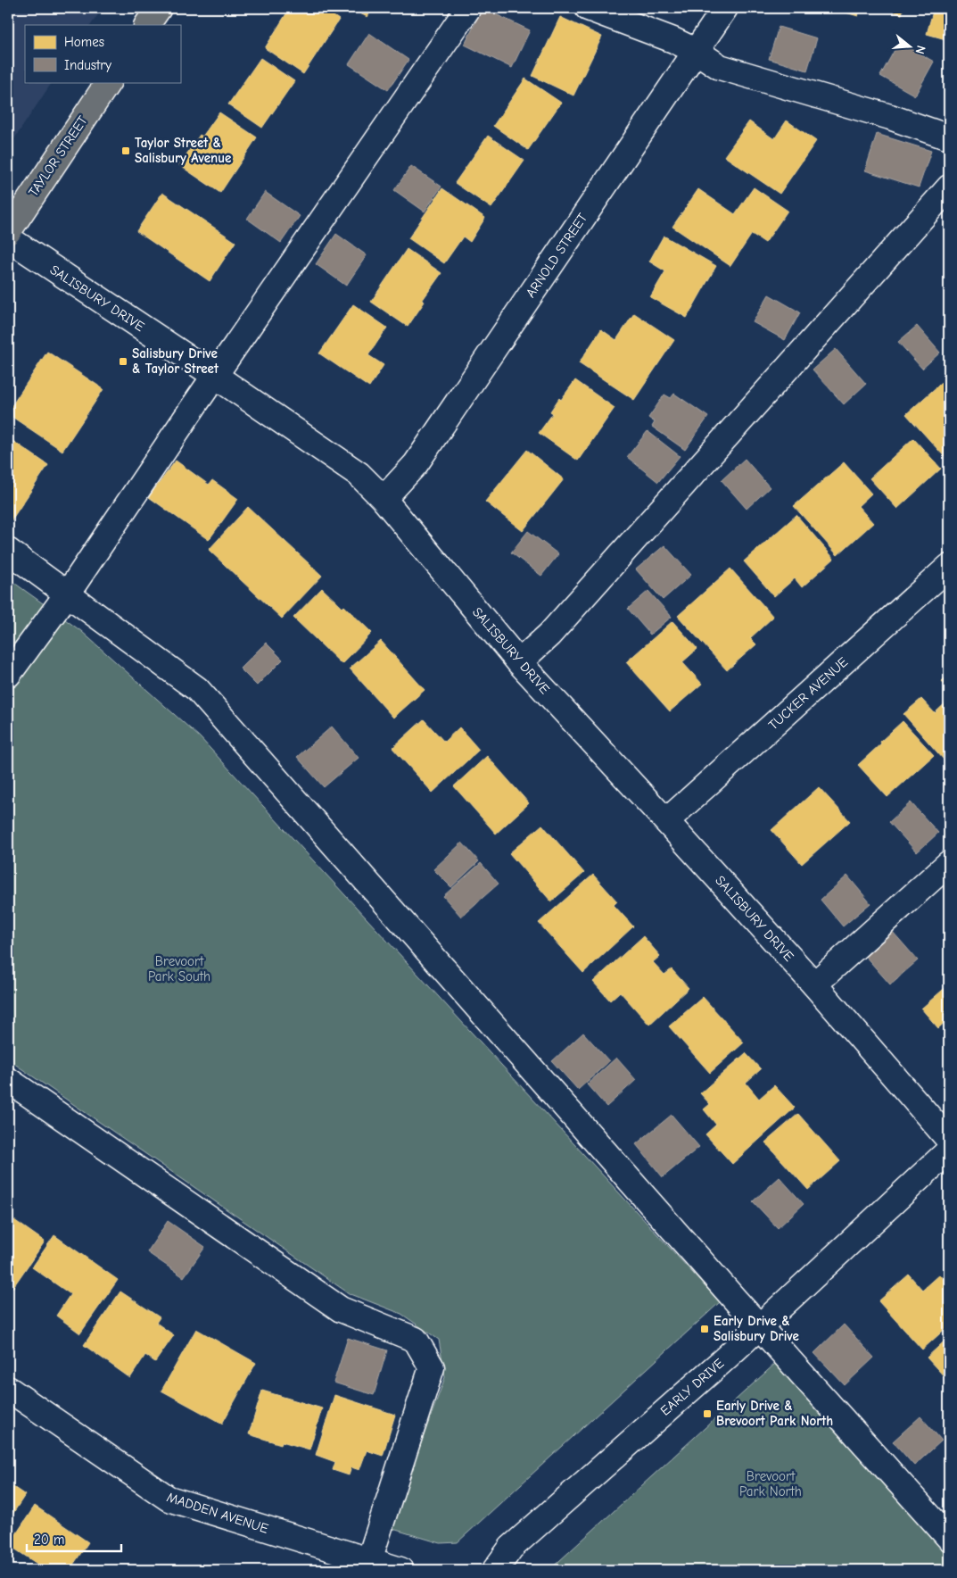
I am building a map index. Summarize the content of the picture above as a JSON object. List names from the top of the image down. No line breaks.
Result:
{"streets":{"main road":["TAYLOR STREET"],"street":["ARNOLD STREET","SALISBURY DRIVE","TUCKER AVENUE","EARLY DRIVE","MADDEN AVENUE"]},"crossings":[["ARNOLD STREET","SALISBURY DRIVE"],["SALISBURY DRIVE","TUCKER AVENUE"]],"parks":["Brevoort Park South","Brevoort Park North"],"places":{"transit":["Taylor Street & Salisbury Avenue","Salisbury Drive & Taylor Street","Early Drive & Salisbury Drive","Early Drive & Brevoort Park North"]},"legend":["Homes","Industry"],"scale_bar":"20 m","north":"right"}
